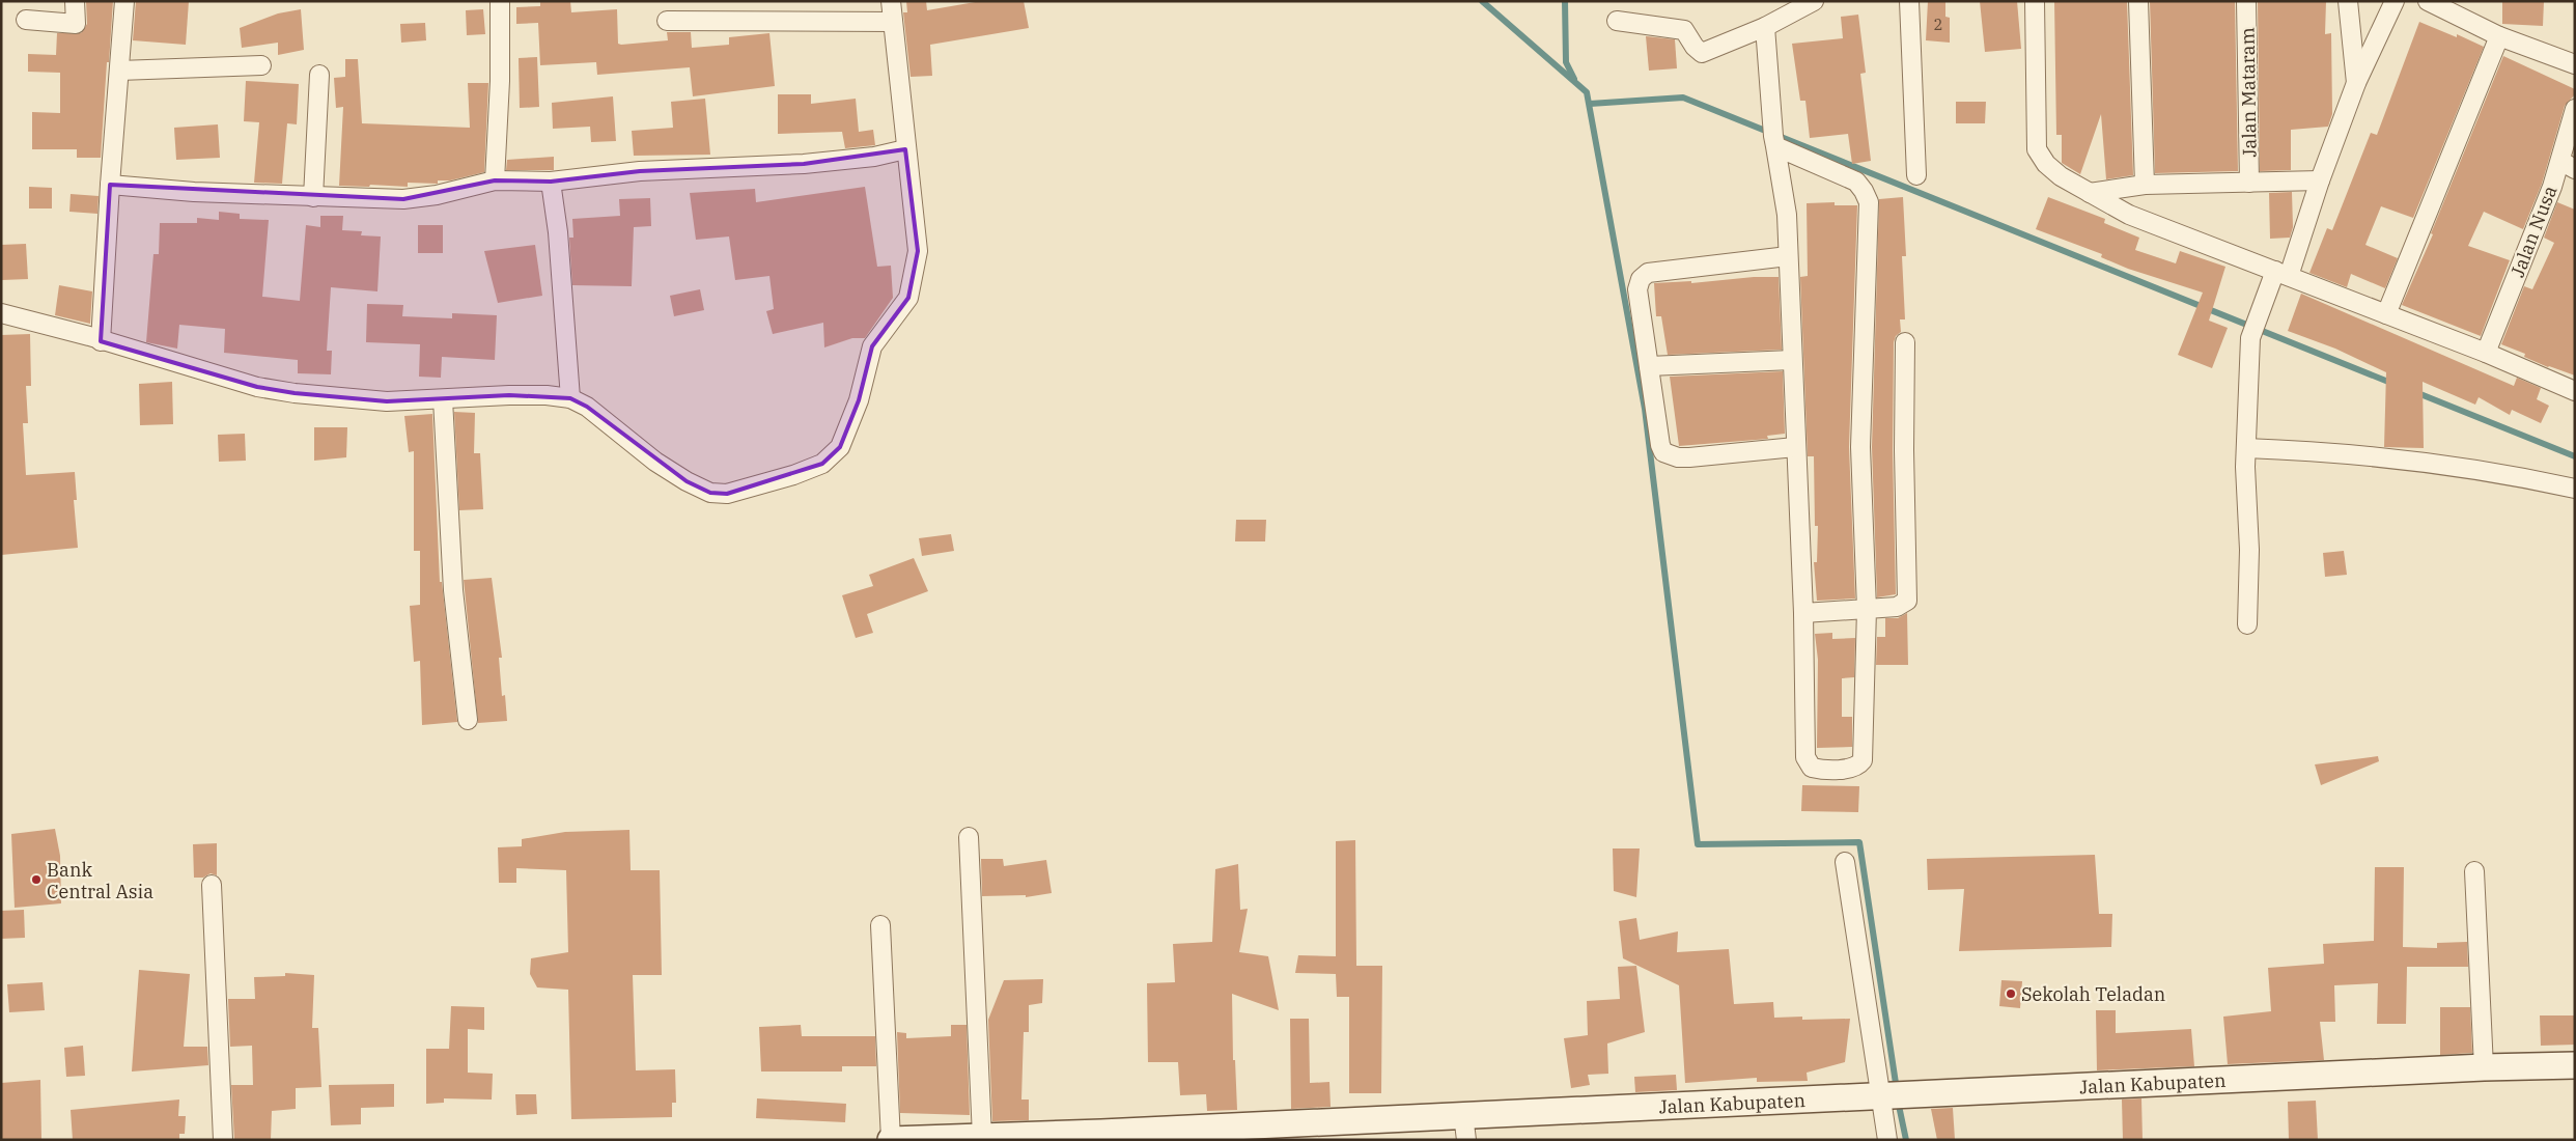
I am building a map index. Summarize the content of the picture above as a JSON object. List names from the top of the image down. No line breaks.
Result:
{"streets":{"main road":["Jalan Kabupaten"],"street":["Jalan Mataram","Jalan Nusa"]},"places":["Bank Central Asia","Sekolah Teladan"],"house_numbers":["2"]}
